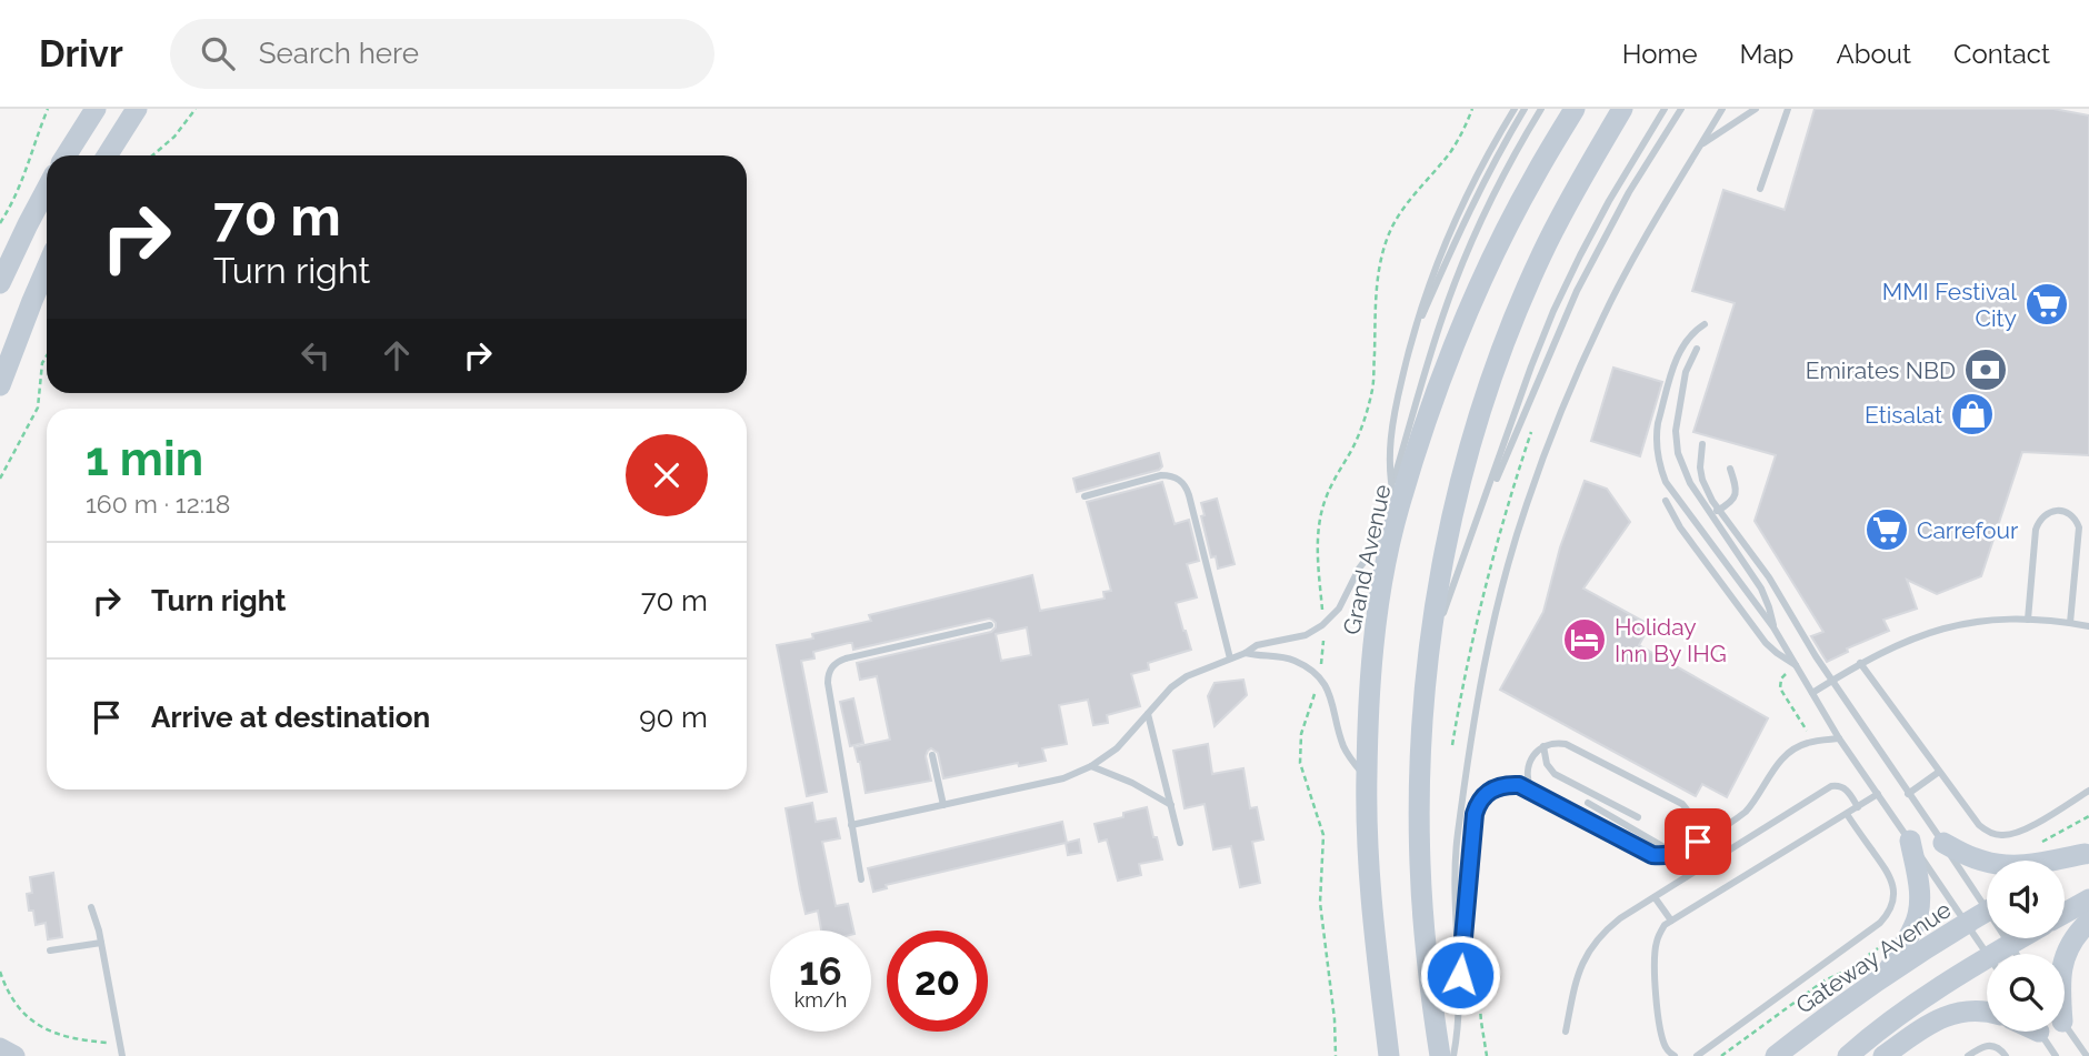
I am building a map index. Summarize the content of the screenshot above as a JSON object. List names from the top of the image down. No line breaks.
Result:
{"streets":{"main road":["Grand Avenue","Gateway Avenue"]},"places":{"supermarket":["MMI Festival City","Carrefour"],"bank":["Emirates NBD"],"shop":["Etisalat"],"hotel":["Holiday Inn By IHG"]},"page":{"header":"Drivr","search":"Search here","nav":["Home","Map","About","Contact"],"turn":["70 m","Turn right"],"heading":["1 min","160 m · 12:18"],"list":[{"name":"Turn right","value":"70 m"},{"name":"Arrive at destination","value":"90 m"}],"speed":"16 km/h","limit":"20"}}
